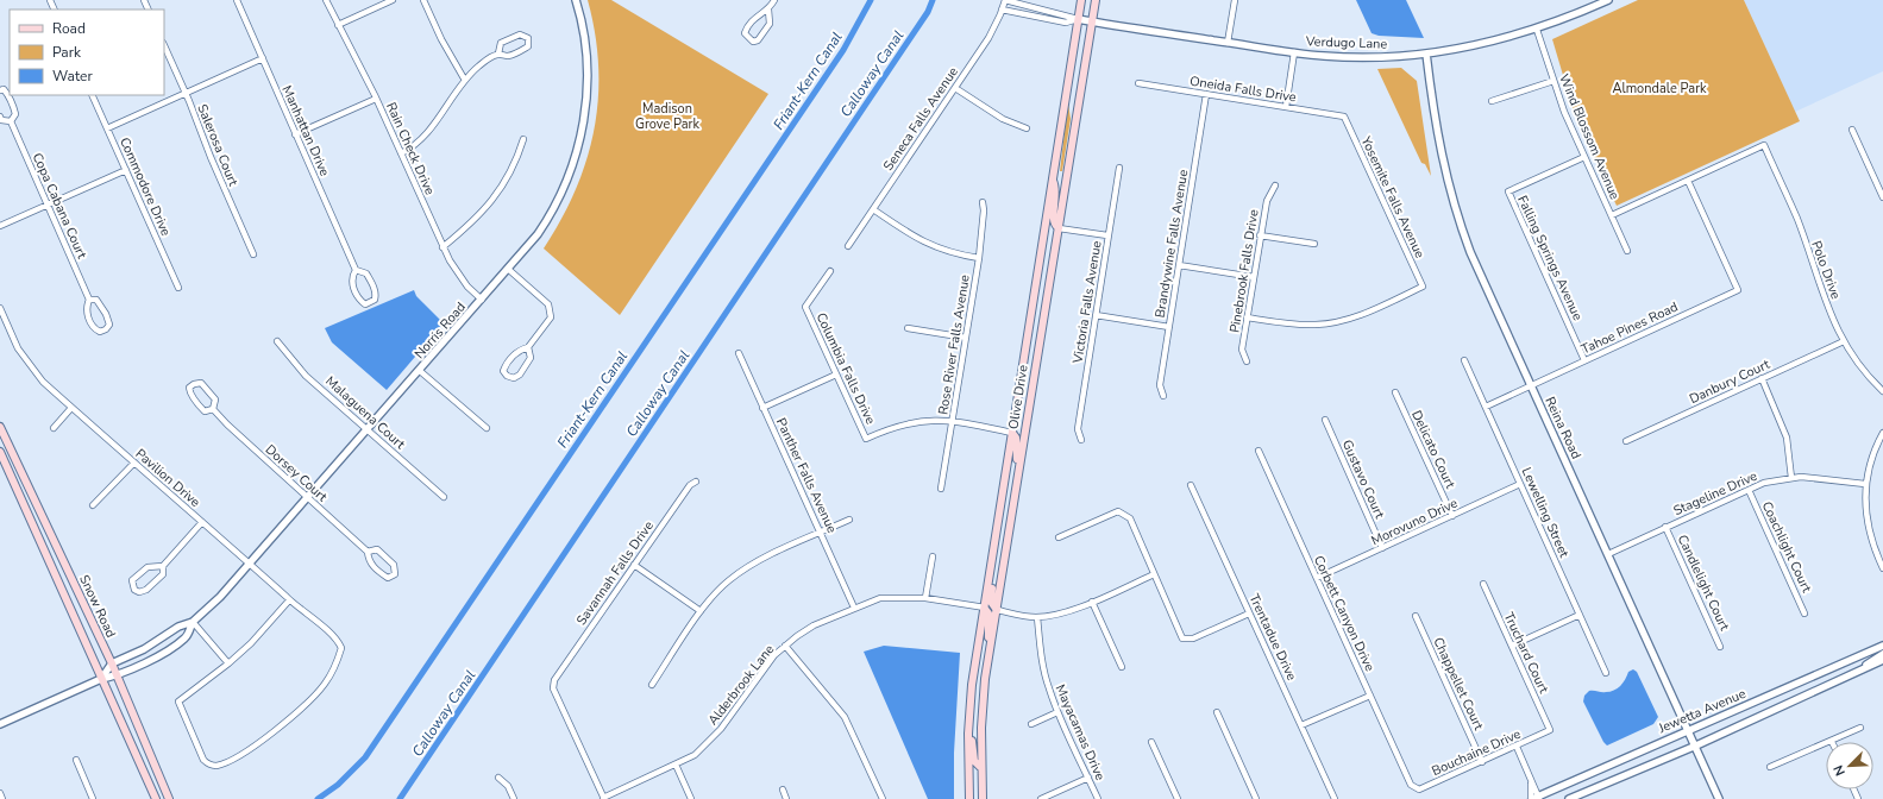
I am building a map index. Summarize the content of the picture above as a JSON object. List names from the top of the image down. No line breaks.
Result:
{"streets":{"main road":["Olive Drive","Snow Road"],"street":["Verdugo Lane","Oneida Falls Drive","Seneca Falls Avenue","Manhattan Drive","Wind Blossom Avenue","Salerosa Court","Rain Check Drive","Commodore Drive","Yosemite Falls Avenue","Copa Cabana Court","Brandywine Falls Avenue","Falling Springs Avenue","Polo Drive","Pinebrook Falls Drive","Victoria Falls Avenue","Tahoe Pines Road","Norris Road","Rose River Falls Avenue","Columbia Falls Drive","Danbury Court","Malaguena Court","Reina Road","Delicato Court","Dorsey Court","Panther Falls Avenue","Pavilion Drive","Gustavo Court","Stageline Drive","Lewelling Street","Morovuno Drive","Coachlight Court","Savannah Falls Drive","Candlelight Court","Corbett Canyon Drive","Trentadue Drive","Truchard Court","Chappellet Court","Alderbrook Lane","Jewetta Avenue","Mayacamas Drive","Bouchaine Drive"]},"crossings":[["Verdugo Lane","Wind Blossom Avenue"],["Verdugo Lane","Olive Drive"],["Verdugo Lane","Reina Road"],["Oneida Falls Drive","Yosemite Falls Avenue"],["Oneida Falls Drive","Brandywine Falls Avenue"],["Wind Blossom Avenue","Falling Springs Avenue"],["Rain Check Drive","Norris Road"],["Yosemite Falls Avenue","Pinebrook Falls Drive"],["Falling Springs Avenue","Tahoe Pines Road"],["Polo Drive","Tahoe Pines Road"],["Polo Drive","Danbury Court"],["Tahoe Pines Road","Reina Road"],["Tahoe Pines Road","Lewelling Street"],["Norris Road","Malaguena Court"],["Norris Road","Dorsey Court"],["Norris Road","Pavilion Drive"],["Norris Road","Snow Road"],["Rose River Falls Avenue","Columbia Falls Drive"],["Olive Drive","Alderbrook Lane"],["Reina Road","Stageline Drive"],["Reina Road","Jewetta Avenue"],["Delicato Court","Morovuno Drive"],["Panther Falls Avenue","Alderbrook Lane"],["Gustavo Court","Morovuno Drive"],["Stageline Drive","Coachlight Court"],["Stageline Drive","Candlelight Court"],["Lewelling Street","Morovuno Drive"],["Morovuno Drive","Corbett Canyon Drive"],["Savannah Falls Drive","Alderbrook Lane"],["Corbett Canyon Drive","Bouchaine Drive"],["Truchard Court","Bouchaine Drive"],["Chappellet Court","Bouchaine Drive"]],"water":["Calloway Canal","Friant-Kern Canal"],"parks":["Almondale Park","Madison Grove Park"],"legend":["Road","Park","Water"],"north":"bottom left"}
